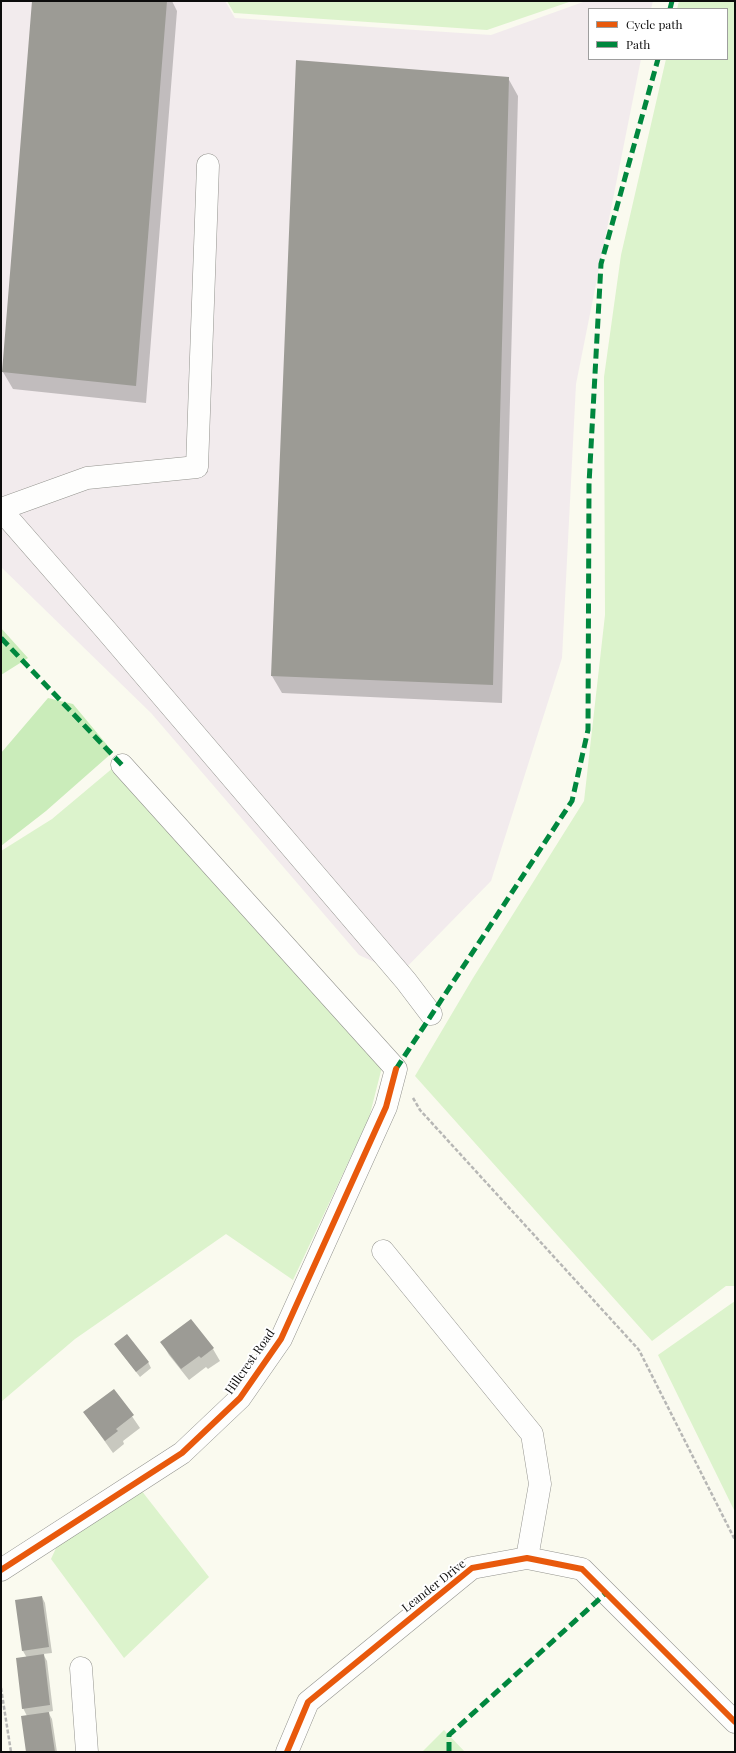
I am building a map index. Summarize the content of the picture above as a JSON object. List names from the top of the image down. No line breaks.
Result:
{"streets":{"street":["Hillcrest Road","Leander Drive"]},"legend":["Cycle path","Path"]}
